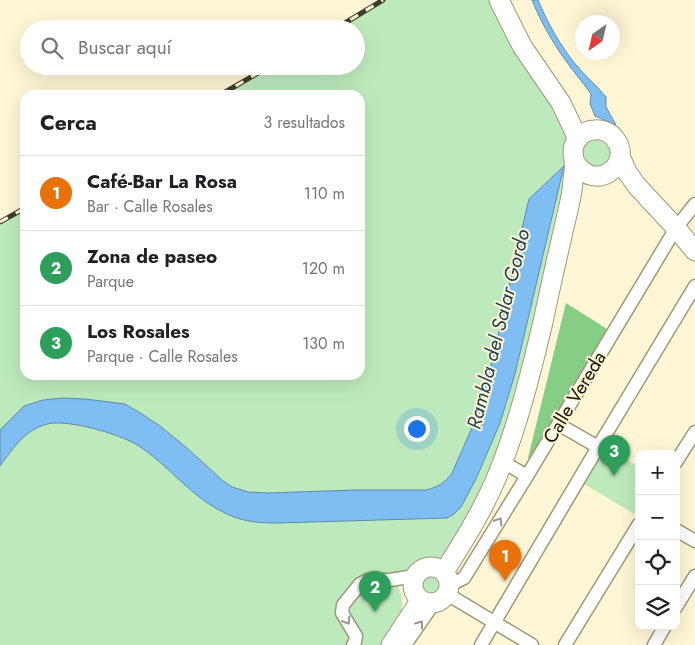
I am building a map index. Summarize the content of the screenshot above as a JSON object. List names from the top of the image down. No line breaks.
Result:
{"streets":{"street":["Calle Vereda"]},"water":["Rambla del Salar Gordo"],"north":"bottom left","page":{"search":"Buscar aquí","heading":["Cerca","3 resultados"],"list":[{"mark":"1","name":"Café-Bar La Rosa","note":"Bar · Calle Rosales","value":"110 m"},{"mark":"2","name":"Zona de paseo","note":"Parque","value":"120 m"},{"mark":"3","name":"Los Rosales","note":"Parque · Calle Rosales","value":"130 m"}],"pins":["3","1","2"],"map_buttons":["+","−"]}}
